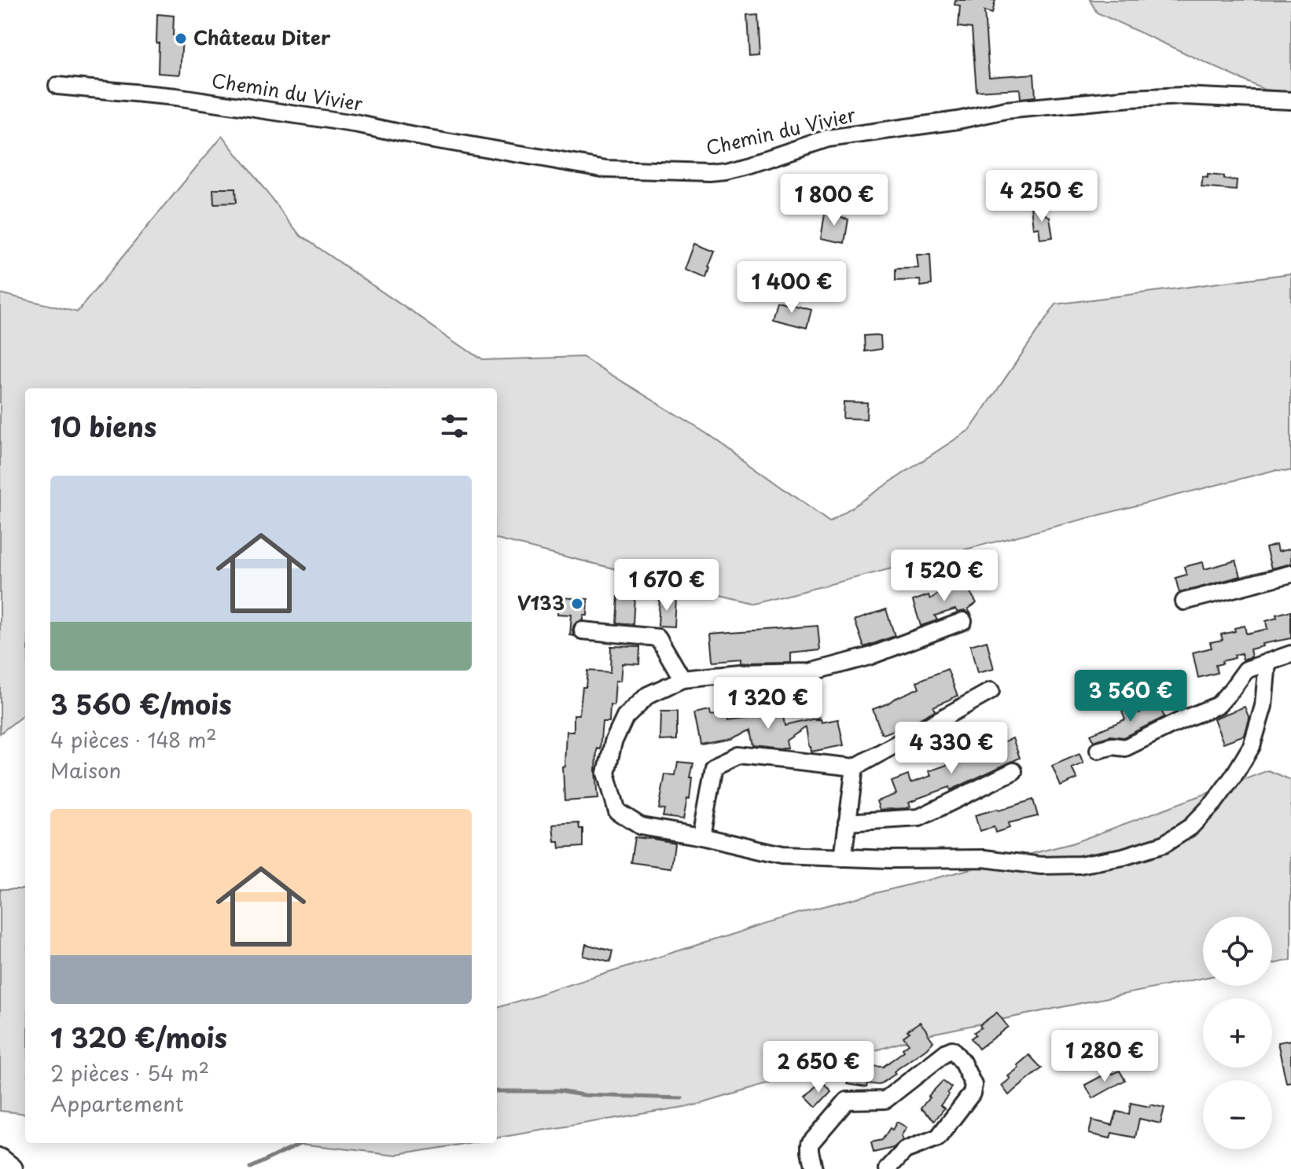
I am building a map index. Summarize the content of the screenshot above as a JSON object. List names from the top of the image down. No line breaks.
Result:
{"streets":{"street":["Chemin du Vivier"]},"places":["Château Diter","V133"],"page":{"price":["4 250 €","1 800 €","1 400 €","1 520 €","1 670 €","3 560 €","1 320 €","4 330 €","1 280 €","2 650 €"],"heading":"10 biens","list":[{"name":"3 560 €/mois","note":"4 pièces · 148 m² · Maison"},{"name":"1 320 €/mois","note":"2 pièces · 54 m² · Appartement"}],"map_buttons":["+","−"]}}
